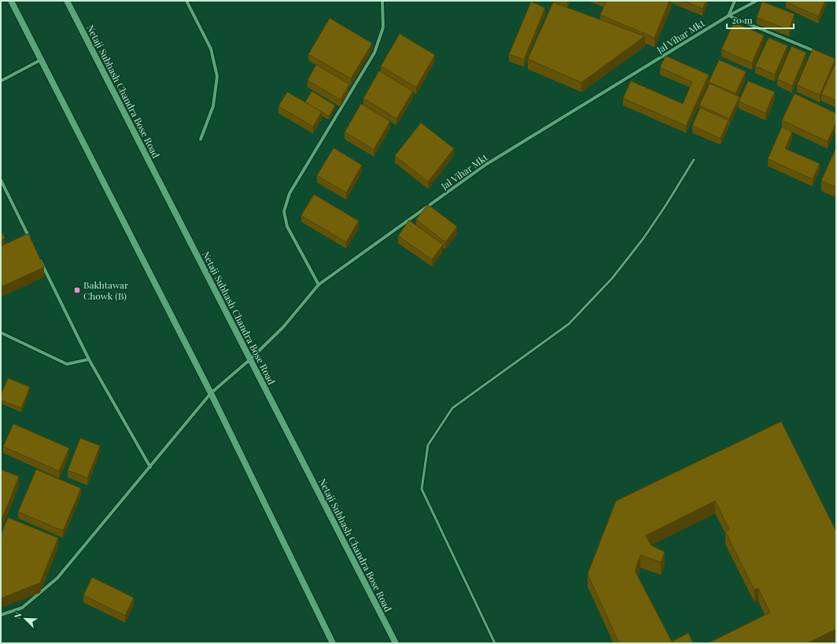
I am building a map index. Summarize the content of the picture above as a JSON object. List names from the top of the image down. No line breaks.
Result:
{"streets":{"main road":["Netaji Subhash Chandra Bose Road"],"street":["Jal Vihar Mkt"]},"crossings":[["Jal Vihar Mkt","Netaji Subhash Chandra Bose Road"]],"places":{"transit":["Bakhtawar Chowk (B)"]},"scale_bar":"20 m","north":"top left"}
